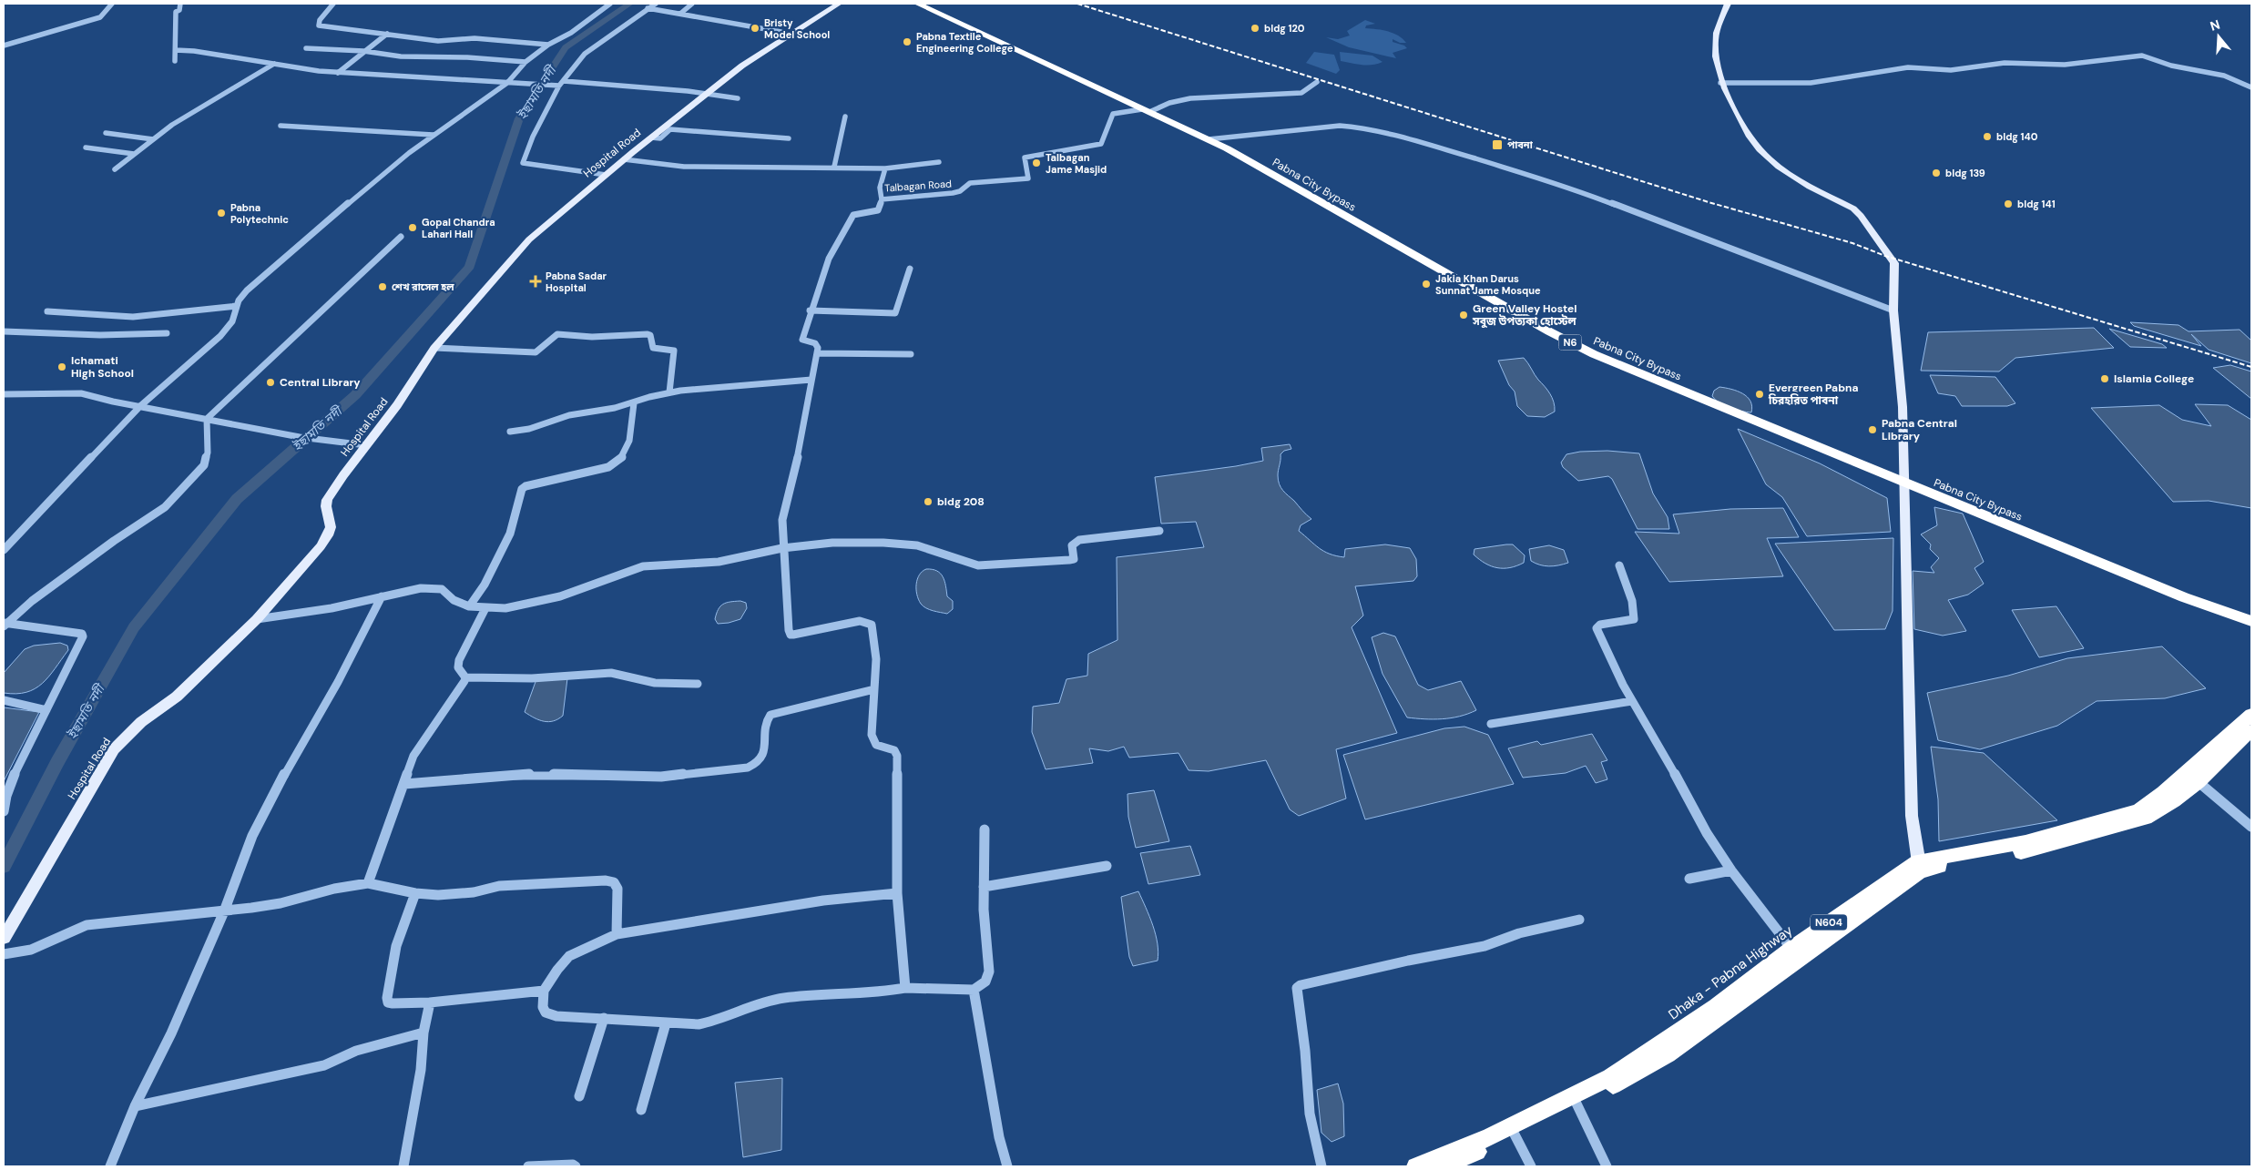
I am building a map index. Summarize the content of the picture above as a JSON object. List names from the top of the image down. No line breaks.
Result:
{"streets":{"highway":["Pabna City Bypass","N6","N604","Dhaka - Pabna Highway"],"main road":["Hospital Road"],"street":["Talbagan Road"]},"crossings":[["Hospital Road","Talbagan Road"],["Pabna City Bypass","Talbagan Road"]],"water":["ইছামতি নদী"],"places":{"other":["Bristy Model School","bldg 120","Pabna Textile Engineering College","bldg 140","Talbagan Jame Masjid","bldg 139","bldg 141","Pabna Polytechnic","Gopal Chandra Lahari Hall","Jakia Khan Darus Sunnat Jame Mosque","শেখ রাসেল হল","Green Valley Hostel সবুজ উপত্যকা হোস্টেল","Ichamati High School","Islamia College","Central Library","Evergreen Pabna চিরহরিত পাবনা","Pabna Central Library","bldg 208"],"transit":["পাবনা"],"health":["Pabna Sadar Hospital"]},"north":"top"}
